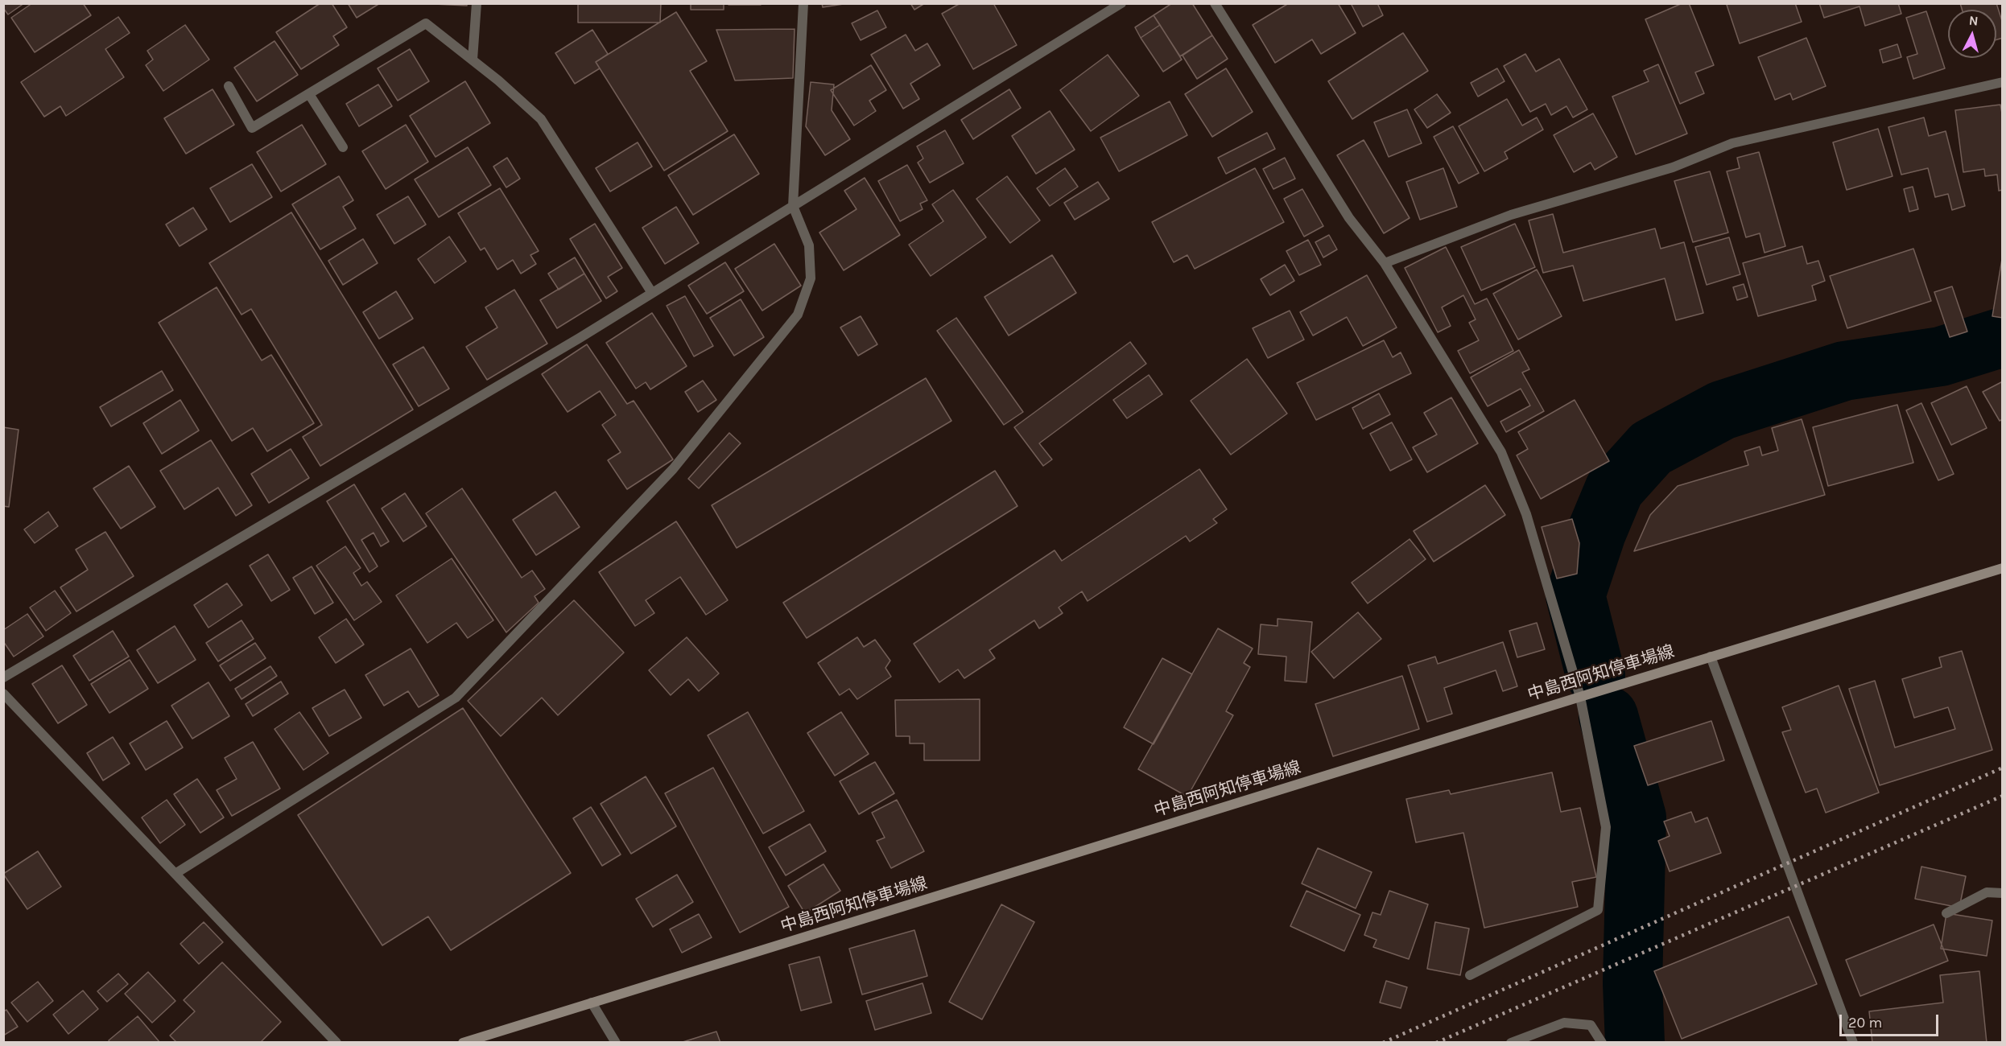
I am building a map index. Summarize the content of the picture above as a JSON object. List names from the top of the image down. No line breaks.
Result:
{"streets":{"main road":["中島西阿知停車場線"]},"scale_bar":"20 m","north":"top"}
